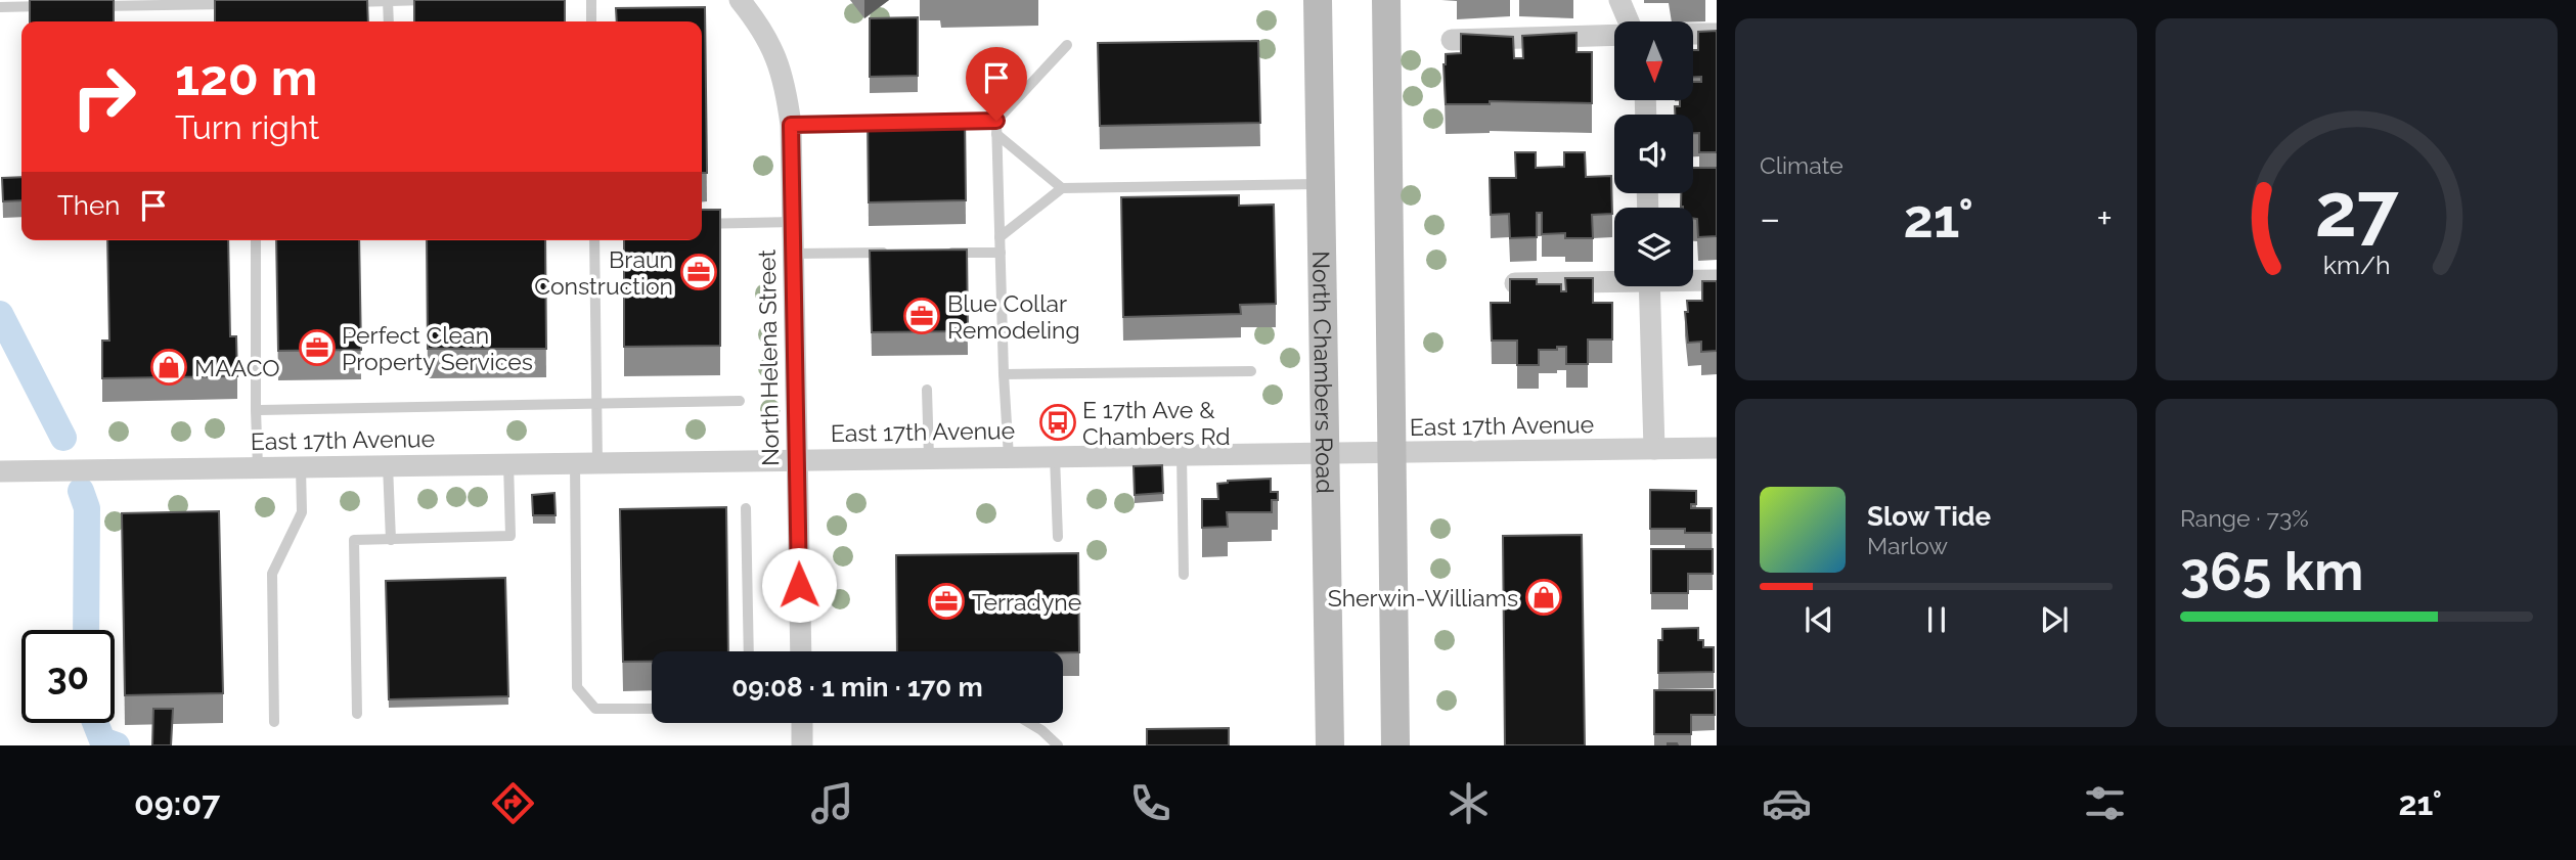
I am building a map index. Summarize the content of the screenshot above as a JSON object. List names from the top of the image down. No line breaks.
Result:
{"streets":{"main road":["North Chambers Road"],"street":["North Helena Street","East 17th Avenue"]},"crossings":[["North Helena Street","East 17th Avenue"],["North Chambers Road","East 17th Avenue"]],"places":{"office":["Braun Construction","Blue Collar Remodeling","Perfect Clean Property Services","Terradyne"],"shop":["MAACO","Sherwin-Williams"],"bus stop":["E 17th Ave & Chambers Rd"]},"north":"bottom","page":{"tile":["Climate",["Range · 73%","365 km"]],"turn":["120 m","Turn right"],"then":"Then","heat":["−","21°","+"],"song":["Slow Tide","Marlow"],"limit":"30","trip":"09:08 · 1 min · 170 m","tabs":["09:07","21°"],"gauge":["27","km/h"]}}
